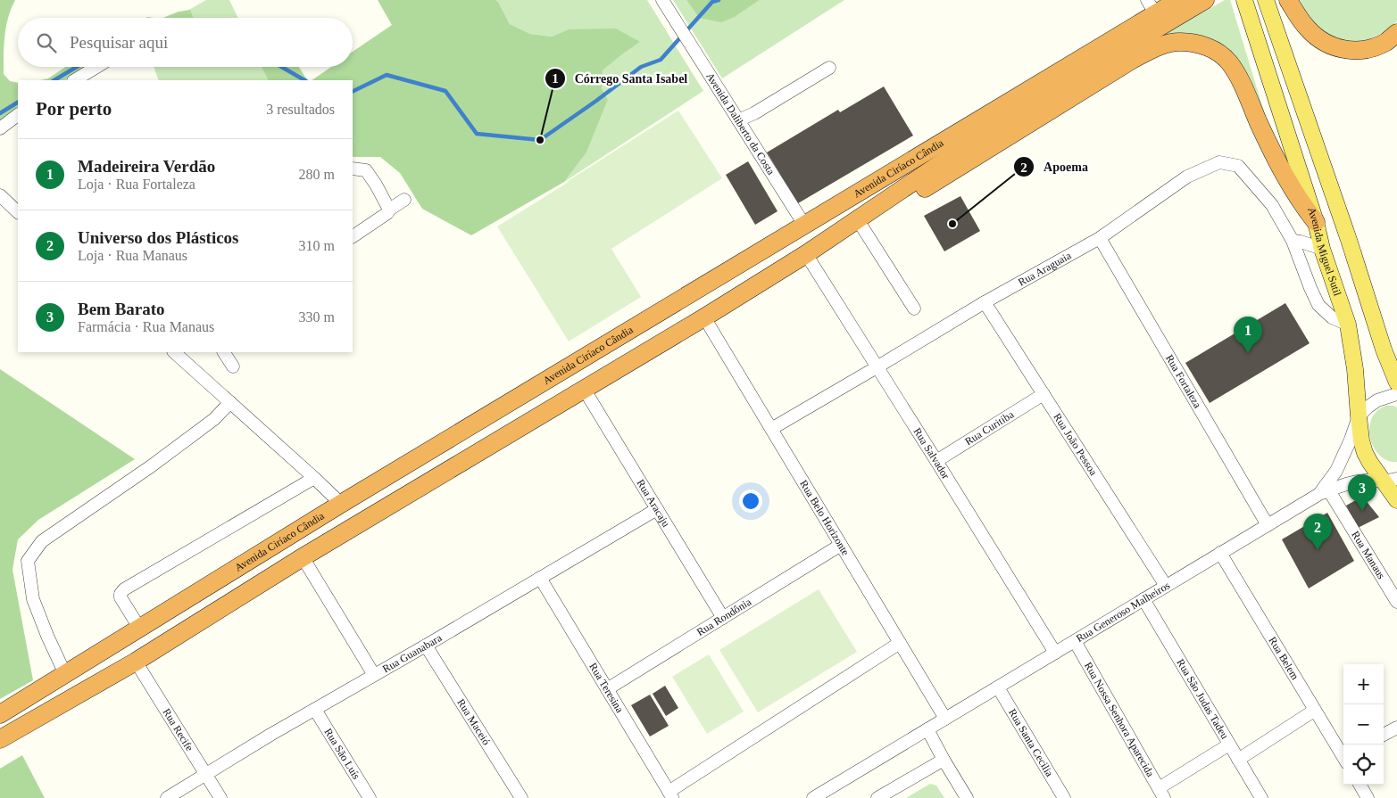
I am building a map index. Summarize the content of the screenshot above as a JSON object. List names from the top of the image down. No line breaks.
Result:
{"streets":{"highway":["Avenida Ciríaco Cândia"],"main road":["Avenida Miguel Sutil"],"street":["Avenida Daliberto da Costa","Rua Araguaia","Rua Fortaleza","Rua Curitiba","Rua João Pessoa","Rua Salvador","Rua Aracaju","Rua Belo Horizonte","Rua Manaus","Rua Generoso Malheiros","Rua Rondônia","Rua Guanabara","Rua Belem","Rua Teresina","Rua São Judas Tadeu","Rua Nossa Senhora Aparecida","Rua Maceió","Rua Recife","Rua Santa Cecilia","Rua São Luís"]},"crossings":[["Avenida Daliberto da Costa","Avenida Ciríaco Cândia"],["Avenida Miguel Sutil","Rua Araguaia"],["Avenida Miguel Sutil","Rua Generoso Malheiros"],["Rua Araguaia","Rua Fortaleza"],["Rua Araguaia","Rua João Pessoa"],["Rua Araguaia","Rua Salvador"],["Rua Araguaia","Rua Belo Horizonte"],["Rua Fortaleza","Rua Generoso Malheiros"],["Rua Curitiba","Rua João Pessoa"],["Rua Curitiba","Rua Salvador"],["Rua João Pessoa","Rua Generoso Malheiros"],["Rua Salvador","Rua Generoso Malheiros"],["Rua Aracaju","Rua Rondônia"],["Rua Aracaju","Rua Guanabara"],["Rua Belo Horizonte","Rua Generoso Malheiros"],["Rua Belo Horizonte","Rua Rondônia"],["Rua Manaus","Rua Generoso Malheiros"],["Rua Generoso Malheiros","Rua Belem"],["Rua Generoso Malheiros","Rua São Judas Tadeu"],["Rua Generoso Malheiros","Rua Nossa Senhora Aparecida"],["Rua Generoso Malheiros","Rua Santa Cecilia"],["Rua Rondônia","Rua Teresina"],["Rua Guanabara","Rua Teresina"],["Rua Guanabara","Rua Maceió"],["Rua Guanabara","Rua Recife"],["Rua Guanabara","Rua São Luís"]],"places":["Córrego Santa Isabel","Apoema"],"page":{"search":"Pesquisar aqui","heading":["Por perto","3 resultados"],"list":[{"mark":"1","name":"Madeireira Verdão","note":"Loja · Rua Fortaleza","value":"280 m"},{"mark":"2","name":"Universo dos Plásticos","note":"Loja · Rua Manaus","value":"310 m"},{"mark":"3","name":"Bem Barato","note":"Farmácia · Rua Manaus","value":"330 m"}],"pins":["1","3","2"],"map_buttons":["+","−"]}}
